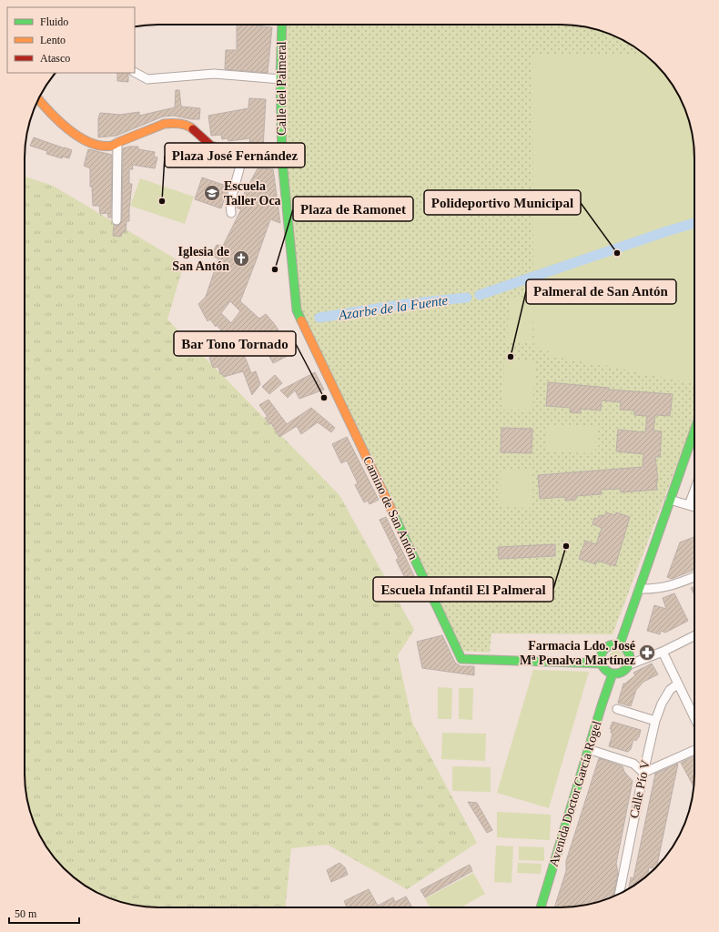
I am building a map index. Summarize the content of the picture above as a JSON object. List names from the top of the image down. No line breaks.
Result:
{"streets":{"street":["Calle del Palmeral","Camino de San Antón","Calle Pío V","Avenida Doctor García Rogel"]},"crossings":[["Calle del Palmeral","Camino de San Antón"],["Camino de San Antón","Avenida Doctor García Rogel"]],"water":["Azarbe de la Fuente"],"places":{"school or university":["Escuela Taller Oca"],"other":["Plaza José Fernández","Polideportivo Municipal","Plaza de Ramonet","Palmeral de San Antón","Bar Tono Tornado","Escuela Infantil El Palmeral"],"church":["Iglesia de San Antón"],"pharmacy":["Farmacia Ldo. José Mª Penalva Martínez"]},"legend":["Fluido","Lento","Atasco"],"scale_bar":"50 m"}
